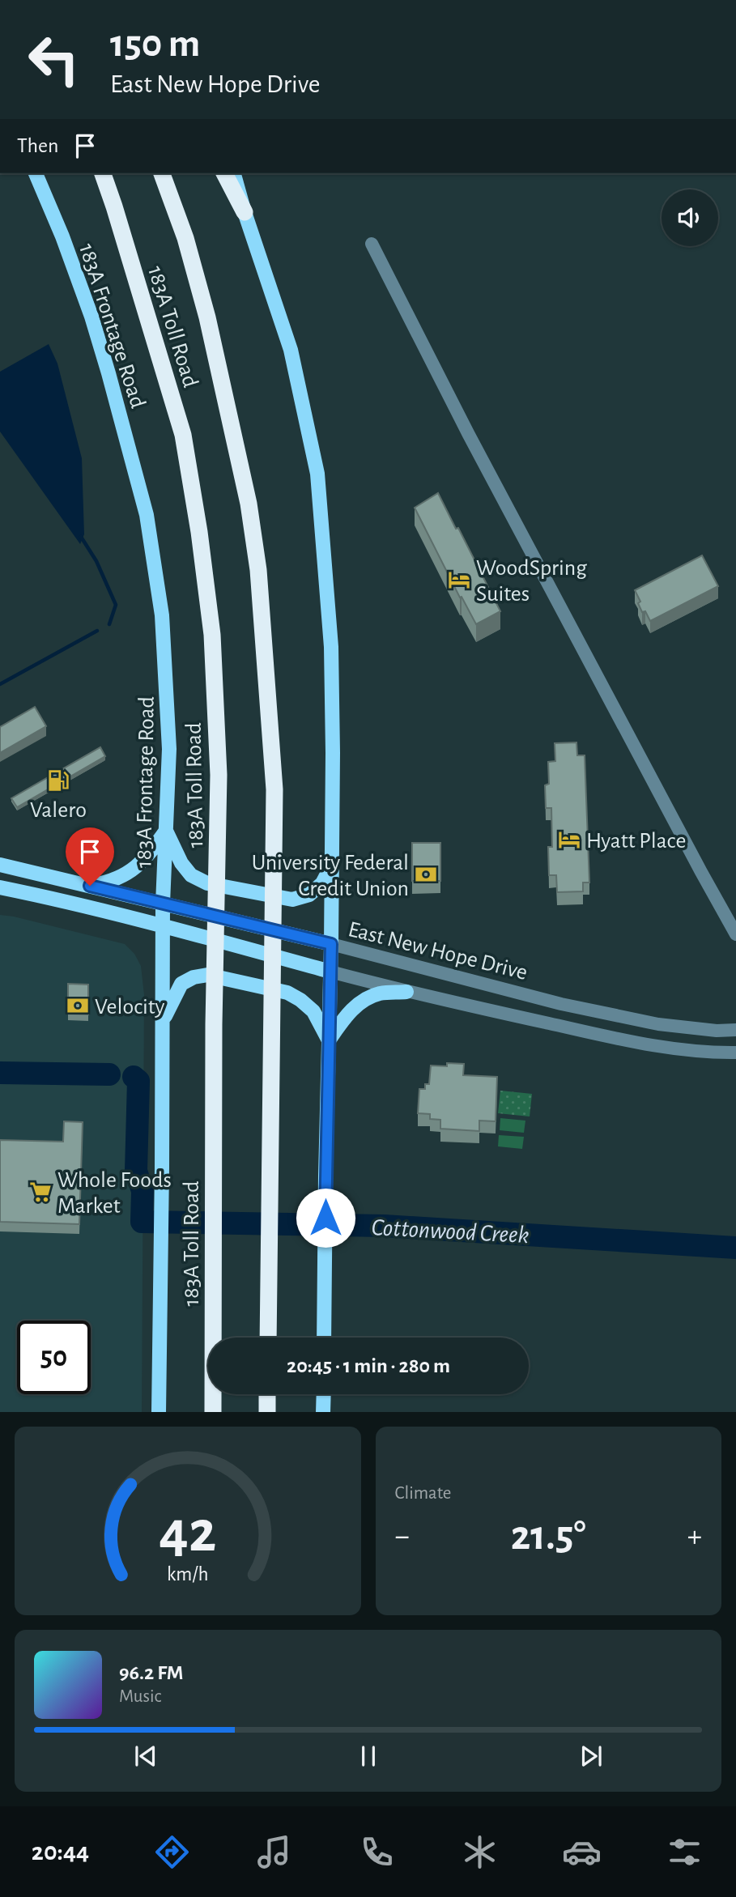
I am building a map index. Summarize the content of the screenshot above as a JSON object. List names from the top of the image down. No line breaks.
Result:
{"streets":{"highway":["183A Toll Road"],"main road":["183A Frontage Road","East New Hope Drive"]},"crossings":[["183A Frontage Road","East New Hope Drive"]],"water":["Cottonwood Creek"],"places":{"hotel":["WoodSpring Suites","Hyatt Place"],"fuel station":["Valero"],"bank":["University Federal Credit Union","Velocity"],"supermarket":["Whole Foods Market"]},"page":{"turn":["150 m","East New Hope Drive"],"then":"Then","limit":"50","trip":"20:45 · 1 min · 280 m","tile":"Climate","heat":["−","21.5°","+"],"song":["96.2 FM","Music"],"tabs":"20:44","gauge":["42","km/h"]}}
